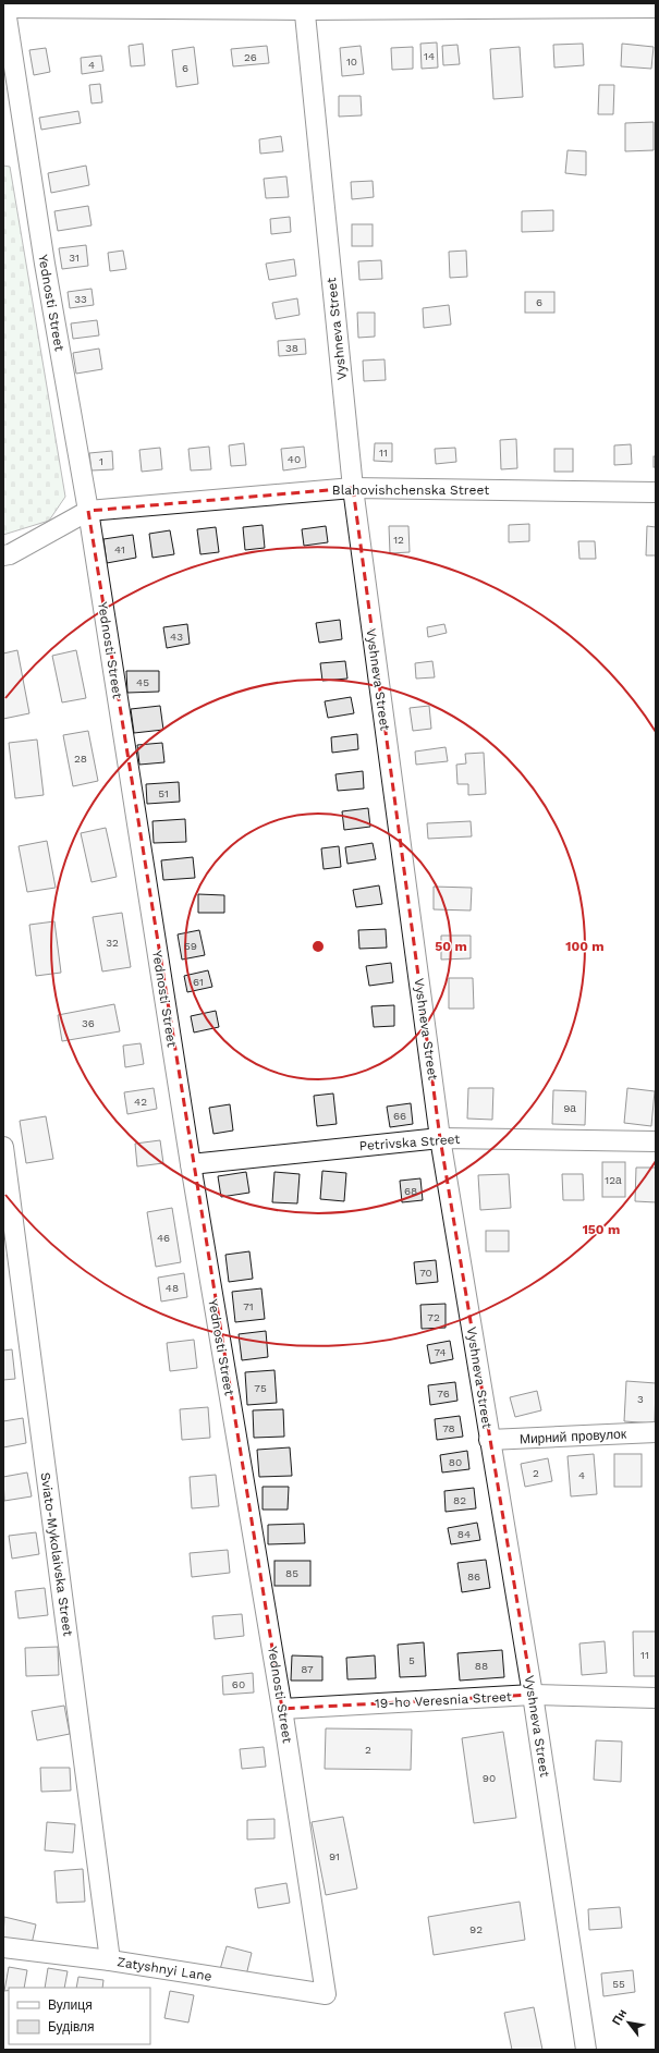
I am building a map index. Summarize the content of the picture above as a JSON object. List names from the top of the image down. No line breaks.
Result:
{"streets":{"street":["Yednosti Street","Vyshneva Street","Blahovishchenska Street","Petrivska Street","Мирний провулок","Sviato-Mykolaivska Street","19-ho Veresnia Street","Zatyshnyi Lane"]},"crossings":[["Yednosti Street","Blahovishchenska Street"],["Yednosti Street","Petrivska Street"],["Yednosti Street","19-ho Veresnia Street"],["Yednosti Street","Zatyshnyi Lane"],["Vyshneva Street","Blahovishchenska Street"],["Vyshneva Street","Petrivska Street"],["Vyshneva Street","Мирний провулок"],["Vyshneva Street","19-ho Veresnia Street"],["Sviato-Mykolaivska Street","Zatyshnyi Lane"]],"house_numbers":["14","26","10","4","6","31","33","6","38","11","40","1","12","41","43","45","28","51","32","59","61","36","42","9а","66","12а","68","46","70","48","71","72","74","75","76","3","78","80","2","4","82","84","85","86","11","5","88","87","60","2","90","91","92","55"],"legend":["Вулиця","Будівля"],"north":"top left","rings":["50 m","100 m","150 m"]}
